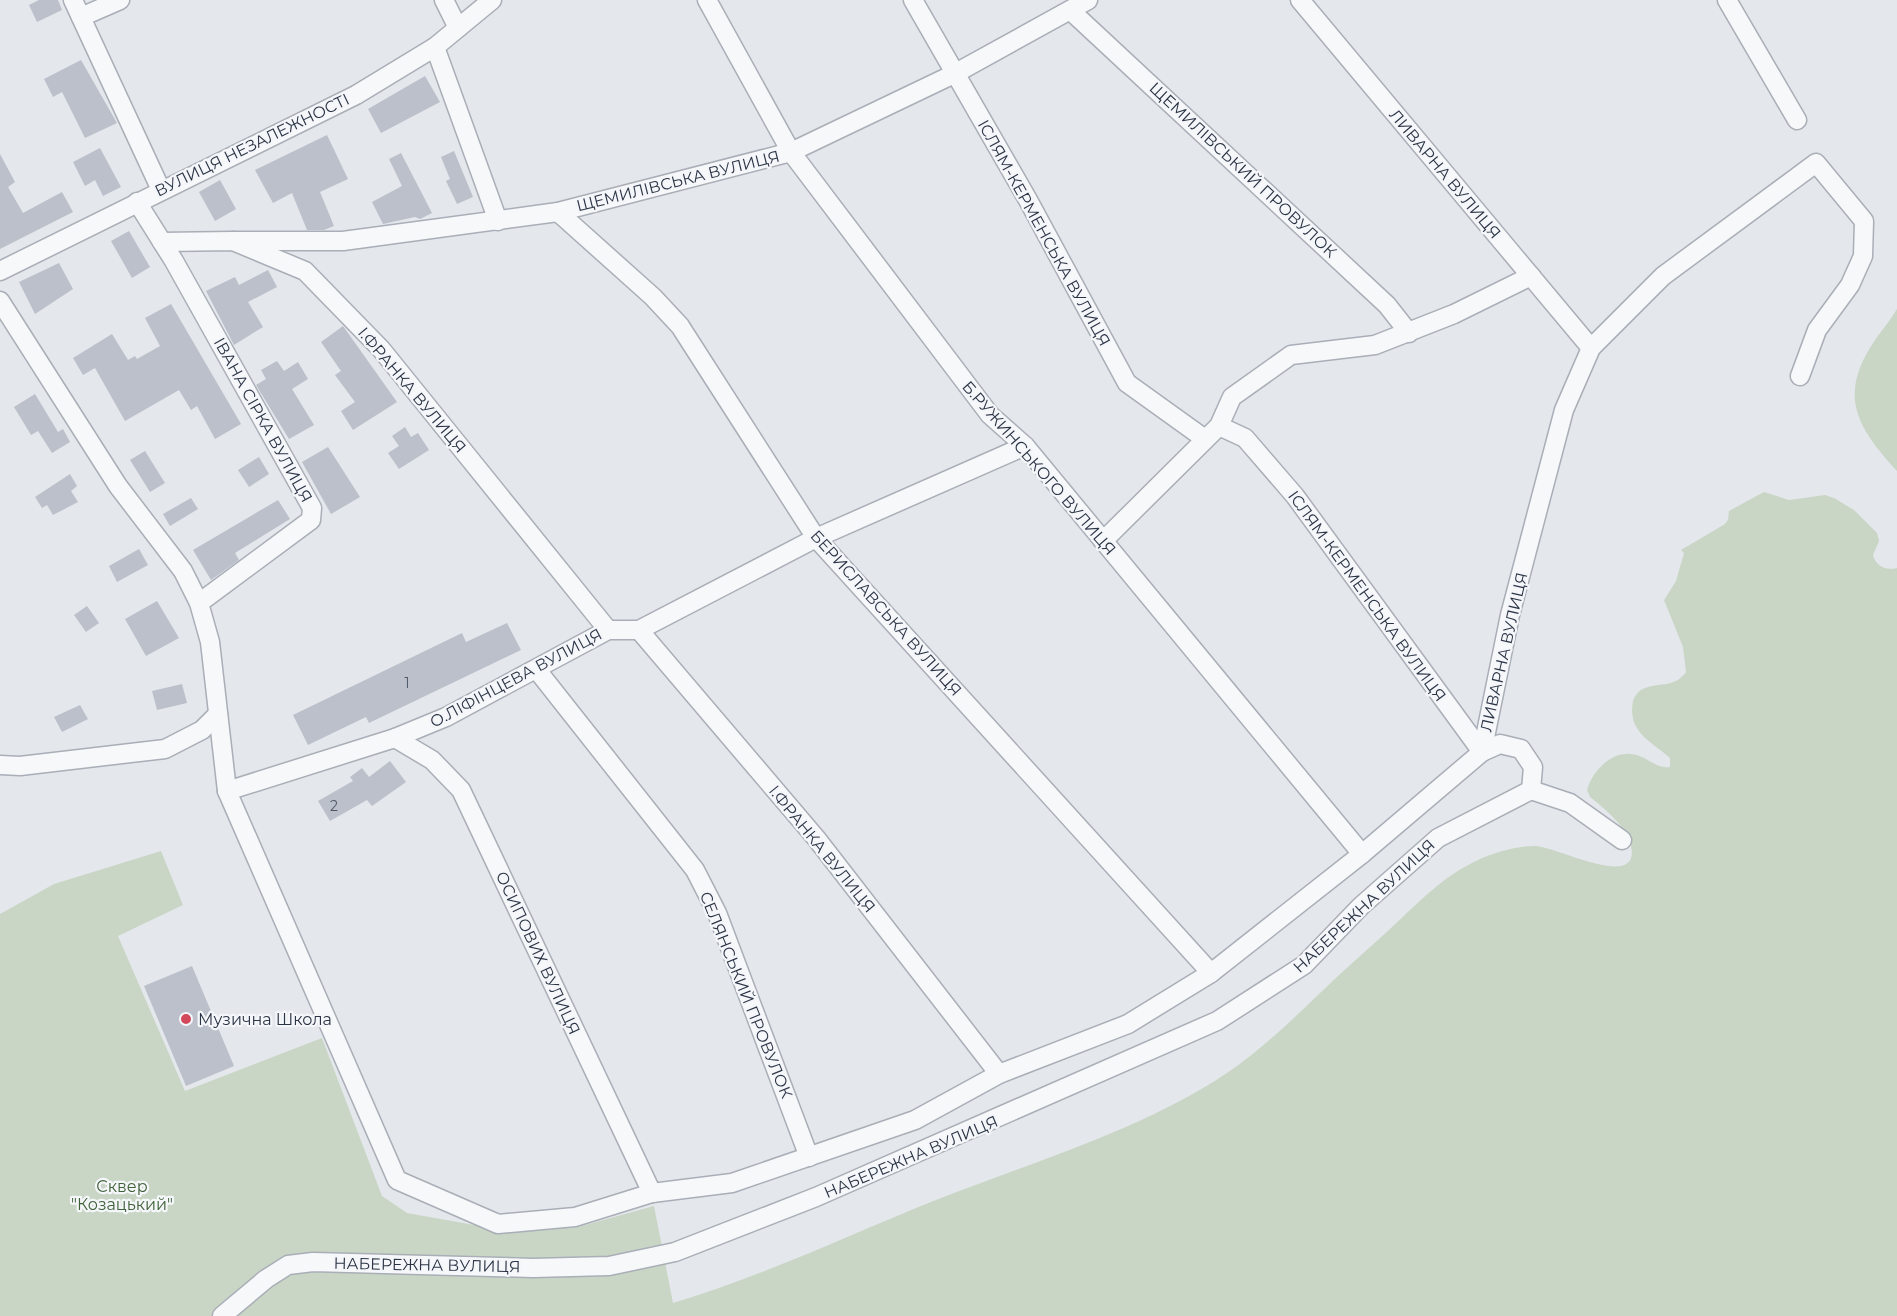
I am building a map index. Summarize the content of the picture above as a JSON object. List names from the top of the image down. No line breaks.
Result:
{"streets":{"street":["ВУЛИЦЯ НЕЗАЛЕЖНОСТІ","ЩЕМИЛІВСЬКИЙ ПРОВУЛОК","ЛИВАРНА ВУЛИЦЯ","ЩЕМИЛІВСЬКА ВУЛИЦЯ","ІСЛЯМ-КЕРМЕНСЬКА ВУЛИЦЯ","І.ФРАНКА ВУЛИЦЯ","ІВАНА СІРКА ВУЛИЦЯ","Б.РУЖИНСЬКОГО ВУЛИЦЯ","БЕРИСЛАВСЬКА ВУЛИЦЯ","О.ЛІФІНЦЕВА ВУЛИЦЯ","НАБЕРЕЖНА ВУЛИЦЯ","ОСИПОВИХ ВУЛИЦЯ","СЕЛЯНСЬКИЙ ПРОВУЛОК"]},"crossings":[["ВУЛИЦЯ НЕЗАЛЕЖНОСТІ","ІВАНА СІРКА ВУЛИЦЯ"],["ЩЕМИЛІВСЬКИЙ ПРОВУЛОК","ЩЕМИЛІВСЬКА ВУЛИЦЯ"],["ЛИВАРНА ВУЛИЦЯ","ІСЛЯМ-КЕРМЕНСЬКА ВУЛИЦЯ"],["ЩЕМИЛІВСЬКА ВУЛИЦЯ","ІСЛЯМ-КЕРМЕНСЬКА ВУЛИЦЯ"],["ЩЕМИЛІВСЬКА ВУЛИЦЯ","І.ФРАНКА ВУЛИЦЯ"],["ЩЕМИЛІВСЬКА ВУЛИЦЯ","Б.РУЖИНСЬКОГО ВУЛИЦЯ"],["ЩЕМИЛІВСЬКА ВУЛИЦЯ","БЕРИСЛАВСЬКА ВУЛИЦЯ"],["І.ФРАНКА ВУЛИЦЯ","ІВАНА СІРКА ВУЛИЦЯ"],["І.ФРАНКА ВУЛИЦЯ","О.ЛІФІНЦЕВА ВУЛИЦЯ"],["Б.РУЖИНСЬКОГО ВУЛИЦЯ","О.ЛІФІНЦЕВА ВУЛИЦЯ"],["БЕРИСЛАВСЬКА ВУЛИЦЯ","О.ЛІФІНЦЕВА ВУЛИЦЯ"],["О.ЛІФІНЦЕВА ВУЛИЦЯ","ОСИПОВИХ ВУЛИЦЯ"],["О.ЛІФІНЦЕВА ВУЛИЦЯ","СЕЛЯНСЬКИЙ ПРОВУЛОК"]],"parks":["Сквер \"Козацький\""],"places":["Музична Школа"],"house_numbers":["1","2"]}
